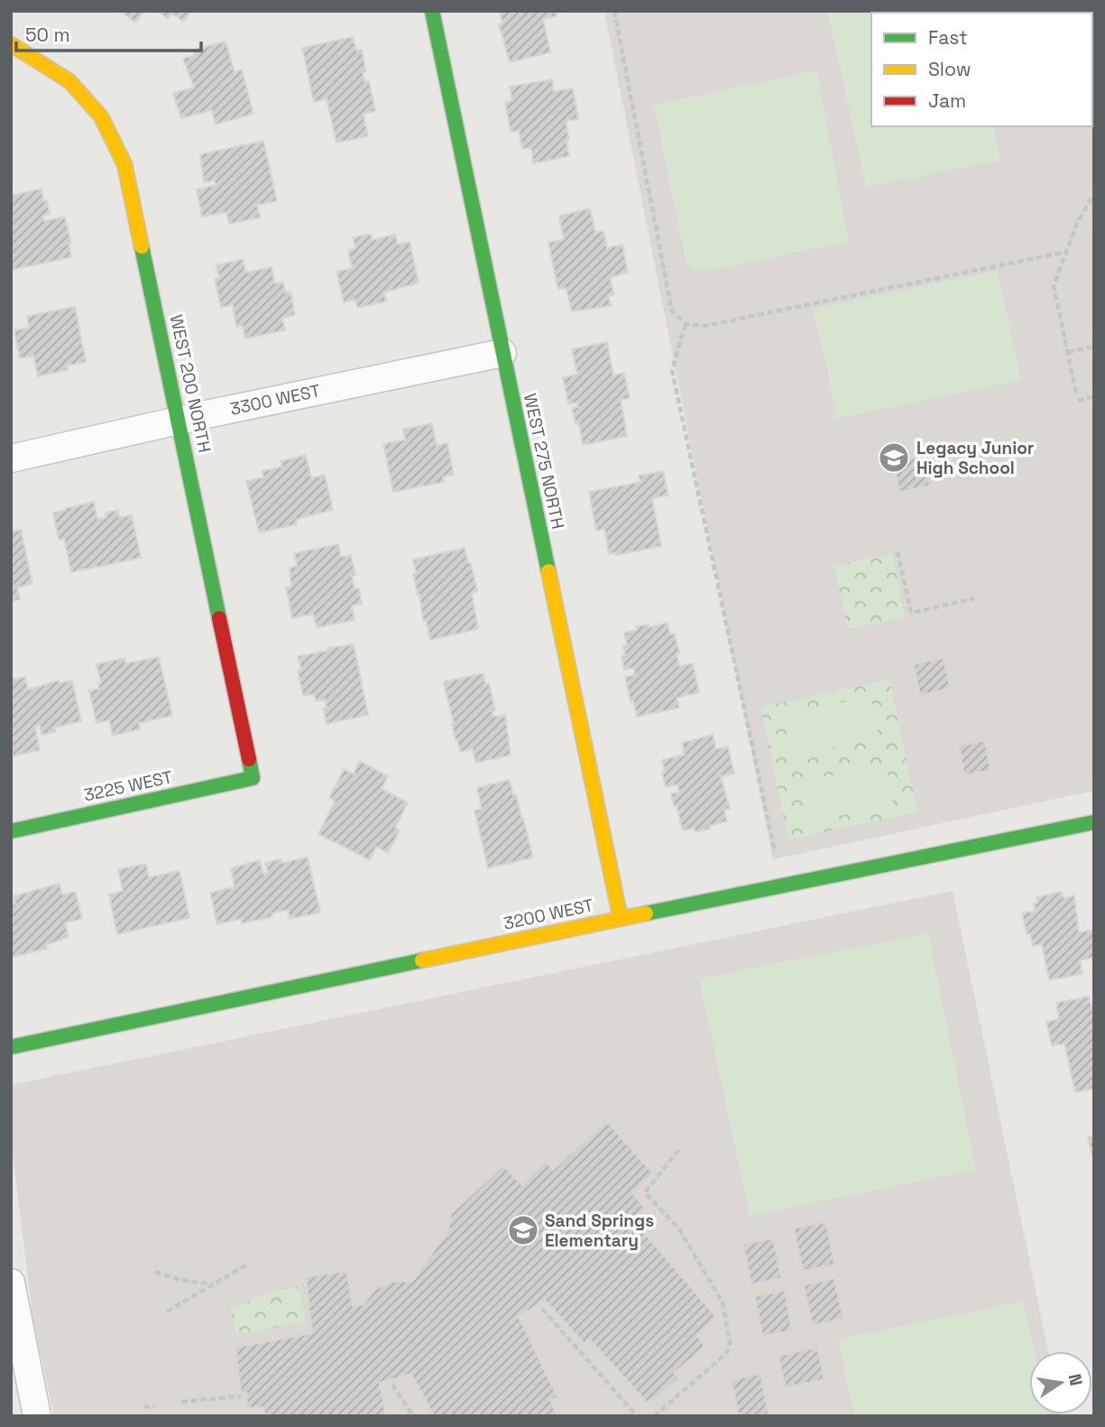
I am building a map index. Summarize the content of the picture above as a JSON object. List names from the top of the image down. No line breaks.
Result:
{"streets":{"street":["WEST 200 NORTH","3300 WEST","WEST 275 NORTH","3225 WEST","3200 WEST"]},"crossings":[["WEST 200 NORTH","3300 WEST"],["WEST 200 NORTH","3225 WEST"],["3300 WEST","WEST 275 NORTH"],["WEST 275 NORTH","3200 WEST"]],"places":{"school or university":["Legacy Junior High School","Sand Springs Elementary"]},"legend":["Fast","Slow","Jam"],"scale_bar":"50 m","north":"right"}
